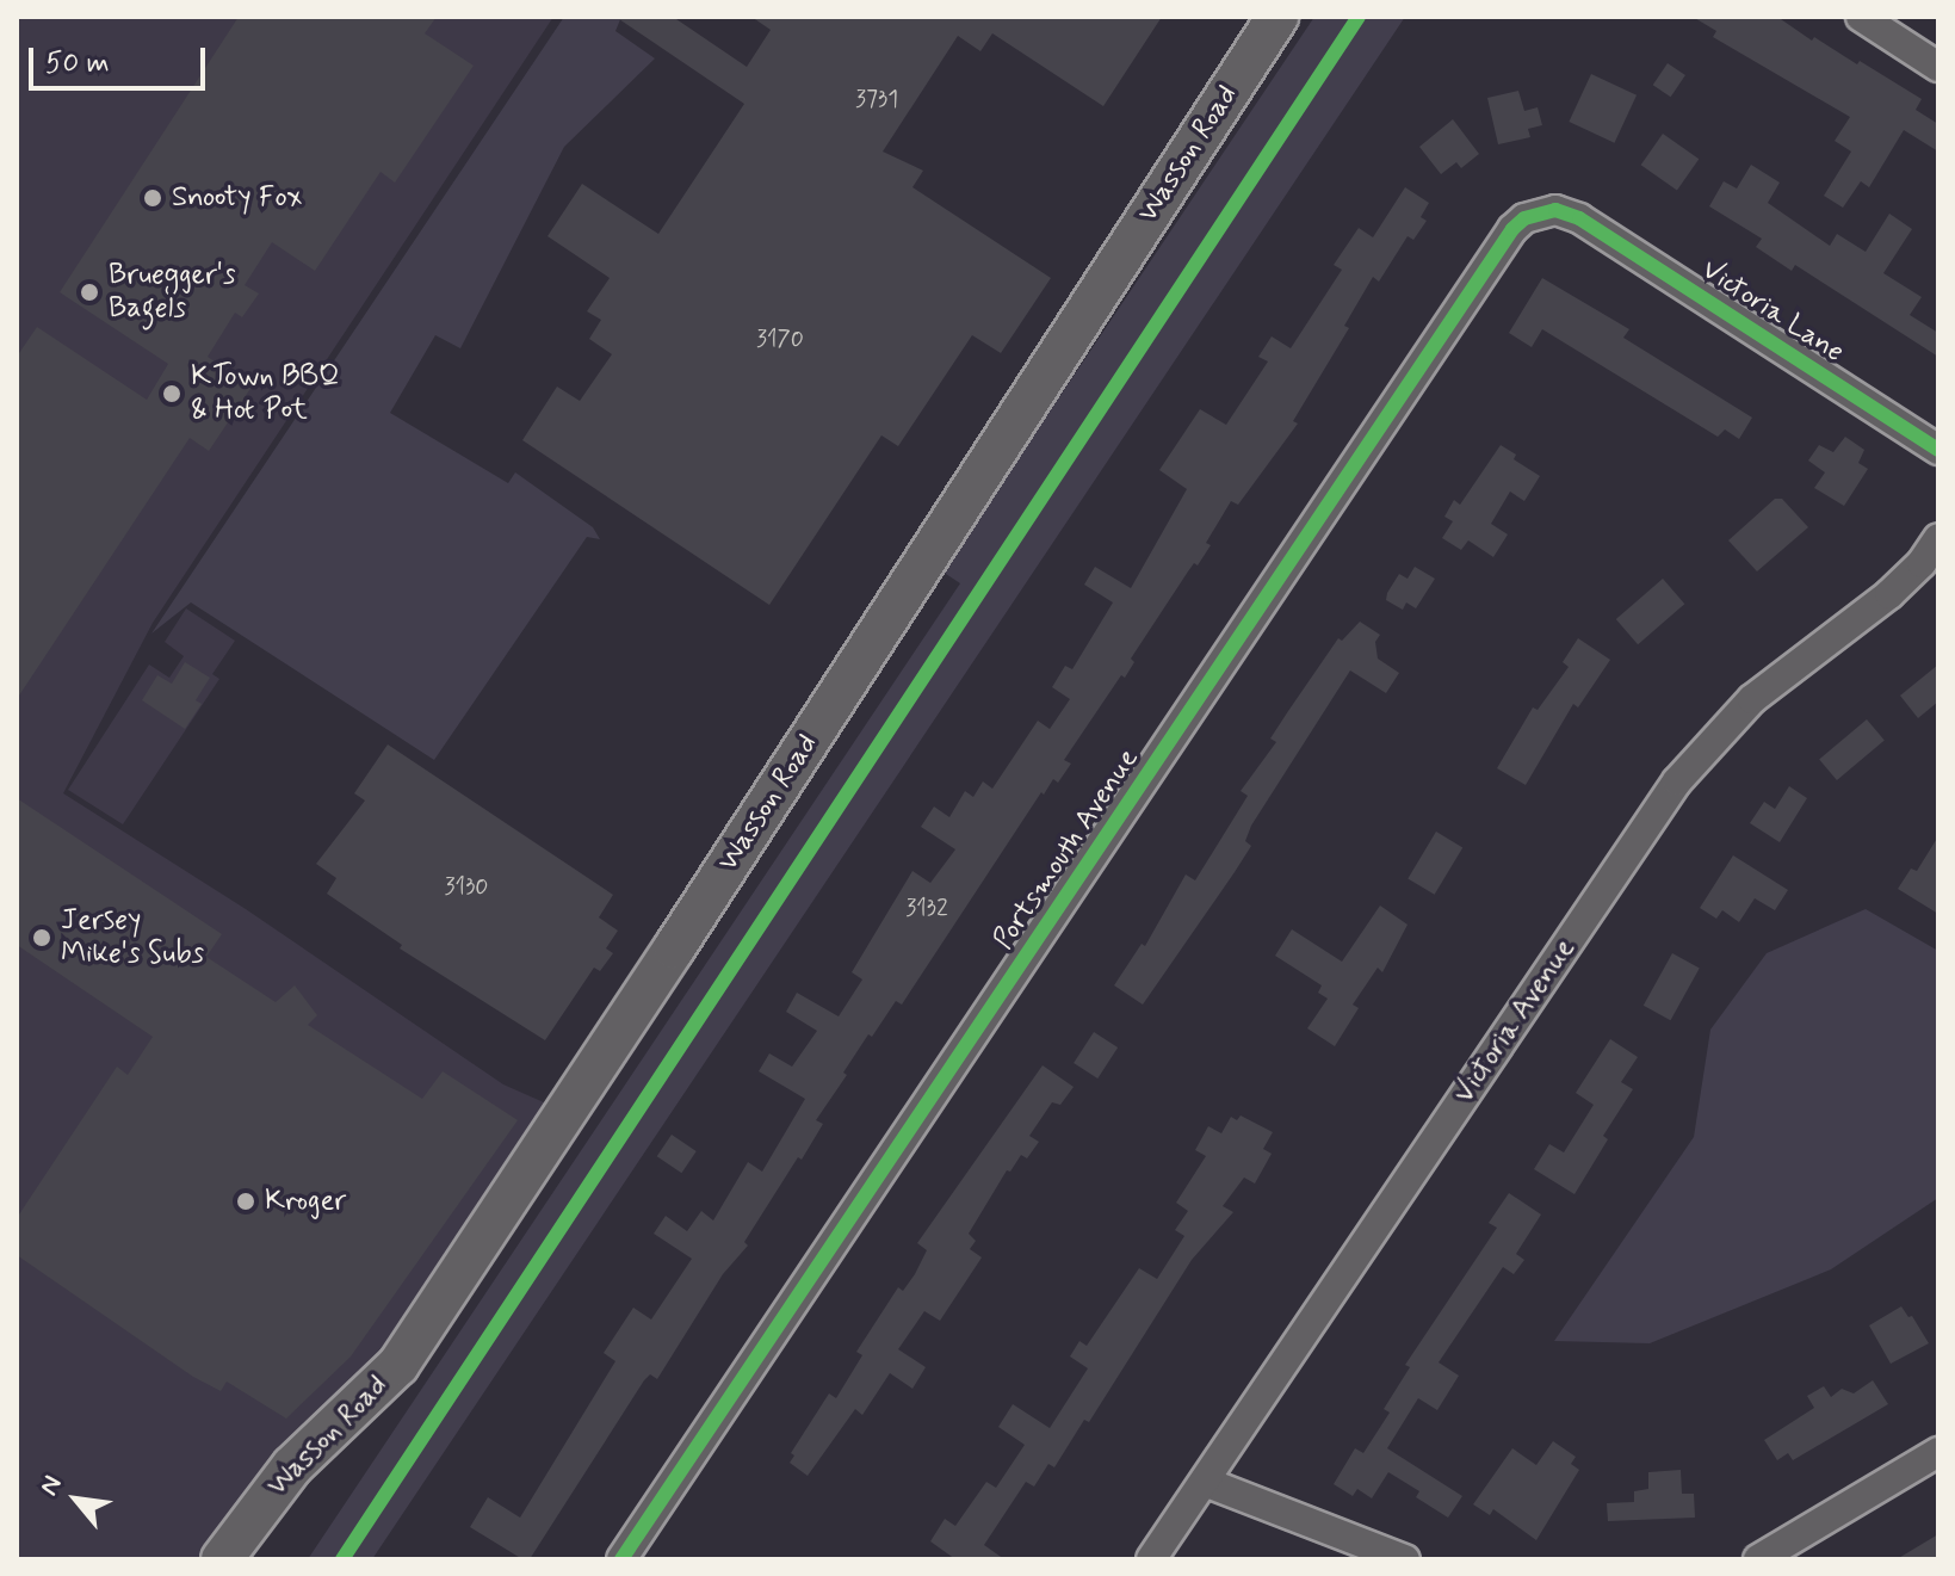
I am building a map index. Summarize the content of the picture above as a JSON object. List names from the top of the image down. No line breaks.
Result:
{"streets":{"street":["Wasson Road","Victoria Lane","Portsmouth Avenue","Victoria Avenue"]},"crossings":[["Victoria Lane","Portsmouth Avenue"]],"places":["Snooty Fox","Bruegger's Bagels","KTown BBQ & Hot Pot","Jersey Mike's Subs","Kroger"],"house_numbers":["3731","3170","3130","3132"],"scale_bar":"50 m","north":"top left"}
